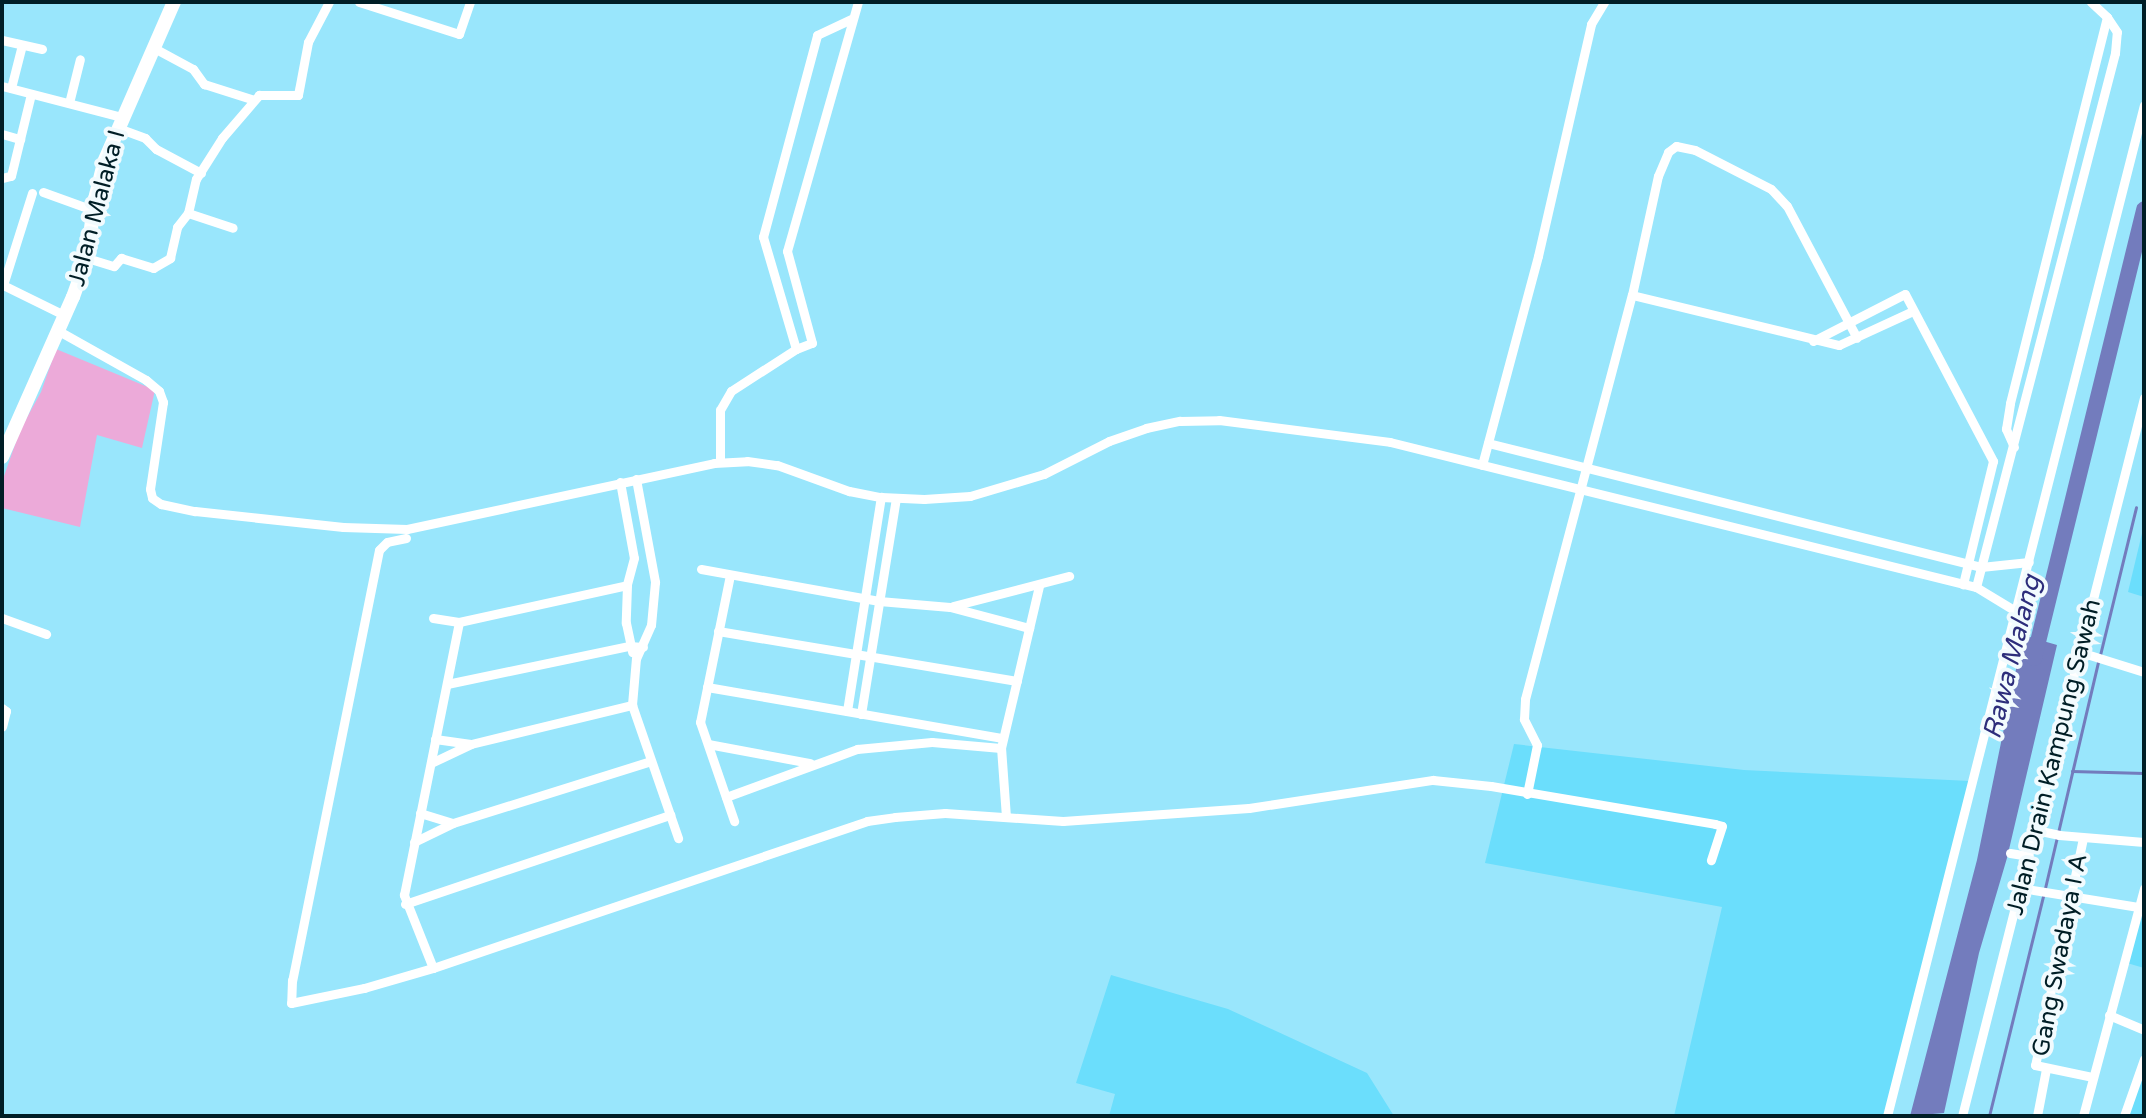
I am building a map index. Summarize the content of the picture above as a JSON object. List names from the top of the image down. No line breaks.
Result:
{"streets":{"street":["Jalan Malaka I","Jalan Drain Kampung Sawah","Gang Swadaya I A"]},"water":["Rawa Malang"]}
